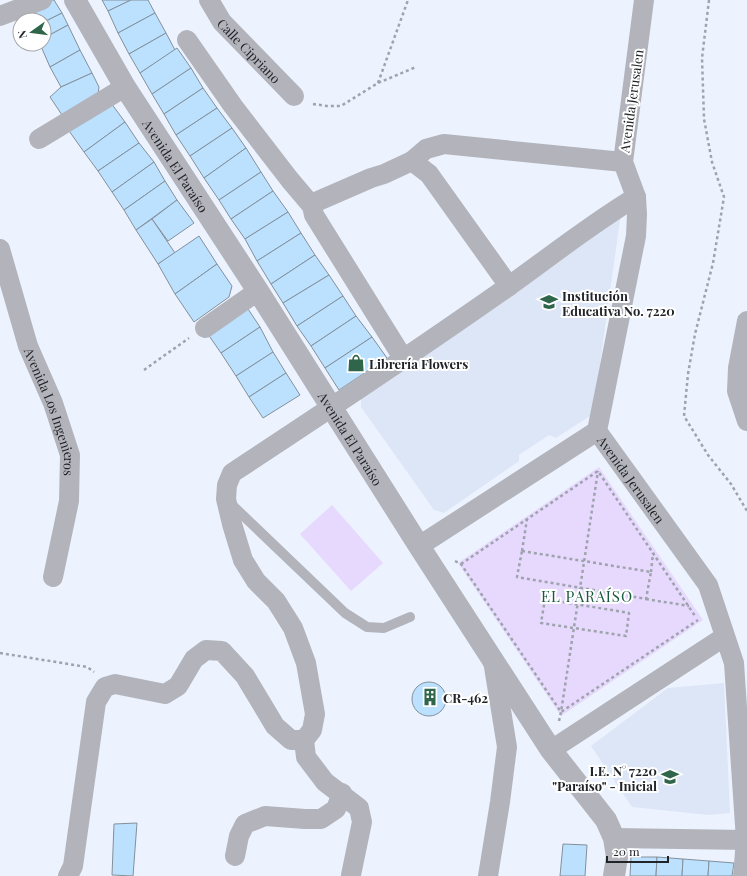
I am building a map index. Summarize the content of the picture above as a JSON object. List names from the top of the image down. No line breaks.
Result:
{"streets":{"street":["Calle Cipriano","Avenida Jerusalen","Avenida El Paraíso","Avenida Los Ingenieros"]},"districts":["EL PARAÍSO"],"places":{"school or university":["Institución Educativa No. 7220","I.E. N° 7220 \"Paraíso\" - Inicial"],"shop":["Librería Flowers"],"building":["CR-462"]},"scale_bar":"20 m","north":"left"}
